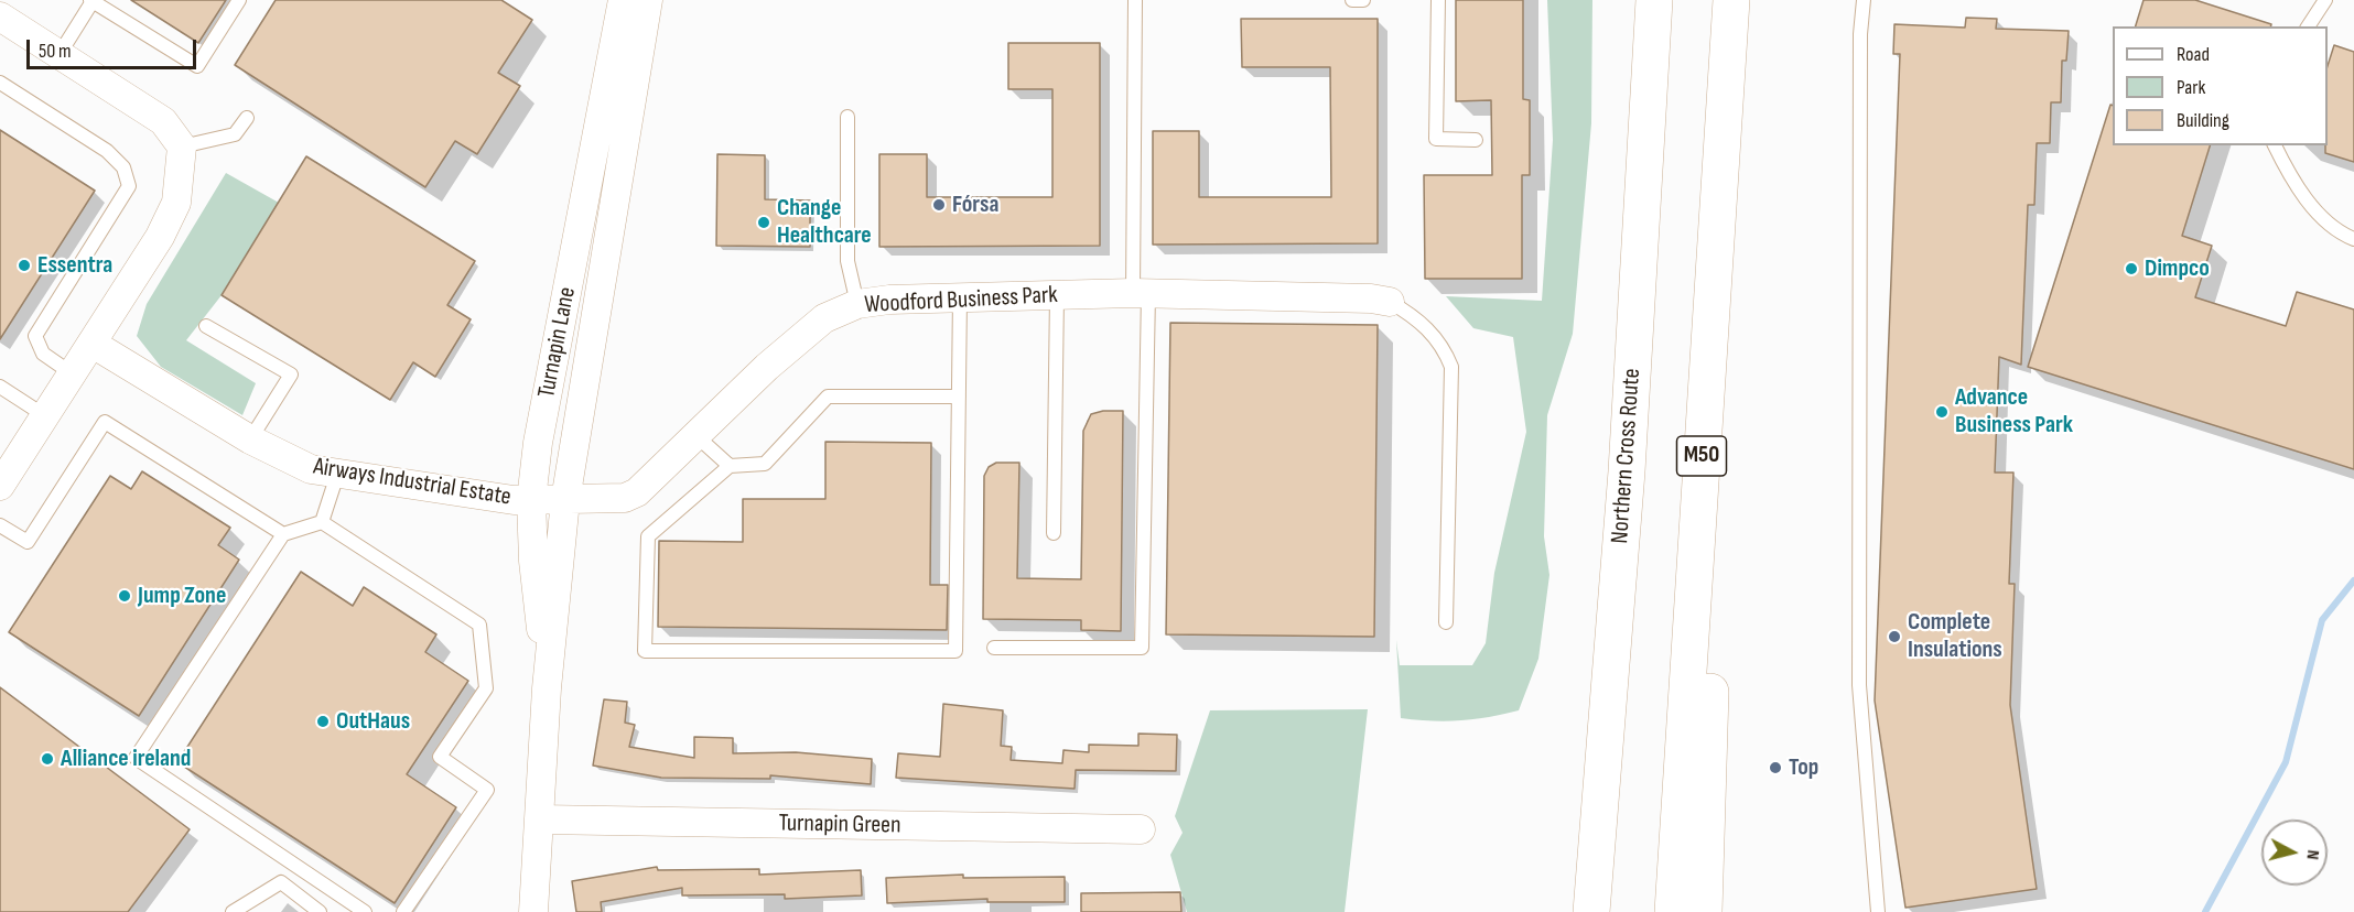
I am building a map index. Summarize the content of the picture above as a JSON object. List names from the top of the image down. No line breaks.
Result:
{"streets":{"highway":["Northern Cross Route","M50"],"street":["Woodford Business Park","Turnapin Lane","Airways Industrial Estate","Turnapin Green"]},"crossings":[["Woodford Business Park","Turnapin Lane"],["Woodford Business Park","Airways Industrial Estate"],["Turnapin Lane","Airways Industrial Estate"],["Turnapin Lane","Turnapin Green"]],"places":["Fórsa","Change Healthcare","Essentra","Dimpco","Advance Business Park","Jump Zone","Complete Insulations","OutHaus","Alliance ireland","Top"],"legend":["Road","Park","Building"],"scale_bar":"50 m","north":"right"}
